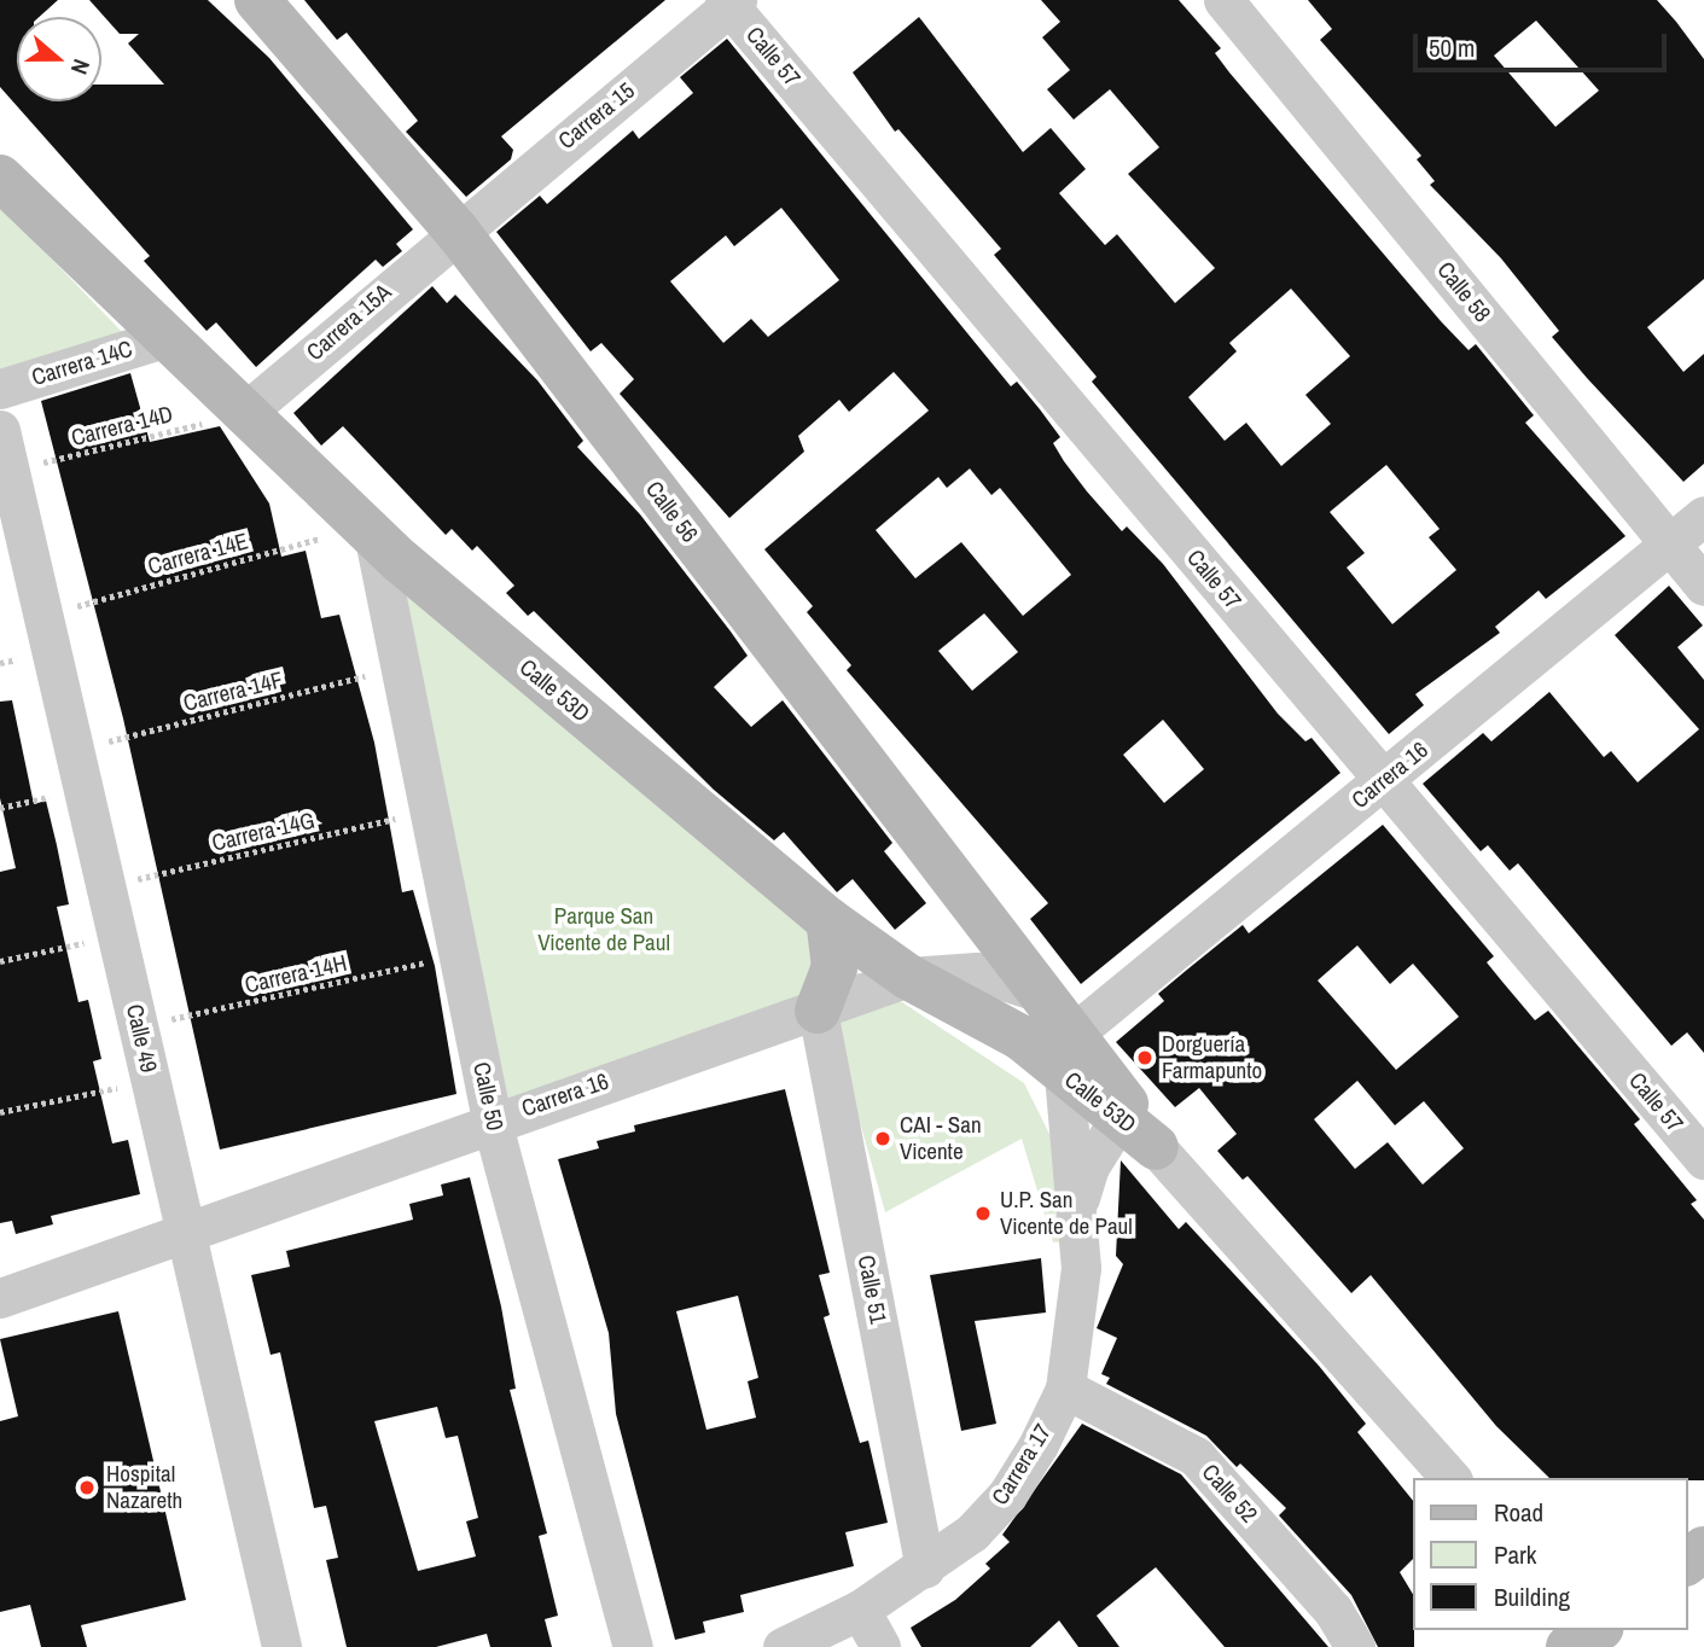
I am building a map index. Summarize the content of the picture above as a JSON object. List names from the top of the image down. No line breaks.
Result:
{"streets":{"street":["Calle 57","Carrera 15","Calle 58","Carrera 15A","Carrera 14C","Calle 56","Calle 53D","Carrera 16","Calle 49","Calle 50","Calle 51","Carrera 17","Calle 52"],"path":["Carrera 14D","Carrera 14E","Carrera 14F","Carrera 14G","Carrera 14H"]},"crossings":[["Calle 57","Carrera 15"],["Calle 57","Carrera 16"],["Carrera 15","Carrera 15A"],["Carrera 15","Calle 56"],["Calle 58","Carrera 16"],["Carrera 15A","Carrera 14D"],["Carrera 15A","Calle 56"],["Carrera 15A","Calle 53D"],["Carrera 14C","Calle 53D"],["Carrera 14D","Calle 53D"],["Carrera 14D","Calle 49"],["Calle 56","Calle 53D"],["Calle 56","Carrera 16"],["Calle 56","Carrera 17"],["Carrera 14E","Calle 53D"],["Carrera 14E","Calle 49"],["Carrera 14E","Calle 50"],["Calle 53D","Carrera 16"],["Calle 53D","Calle 50"],["Calle 53D","Carrera 17"],["Carrera 14F","Calle 49"],["Carrera 14F","Calle 50"],["Carrera 16","Calle 49"],["Carrera 16","Calle 50"],["Carrera 16","Calle 51"],["Carrera 16","Carrera 17"],["Carrera 14G","Calle 49"],["Carrera 14G","Calle 50"],["Carrera 14H","Calle 49"],["Carrera 14H","Calle 50"],["Calle 51","Carrera 17"],["Carrera 17","Calle 52"]],"parks":["Parque San Vicente de Paul"],"places":["Dorguería Farmapunto","CAI - San Vicente","U.P. San Vicente de Paul","Hospital Nazareth"],"legend":["Road","Park","Building"],"scale_bar":"50 m","north":"right"}
